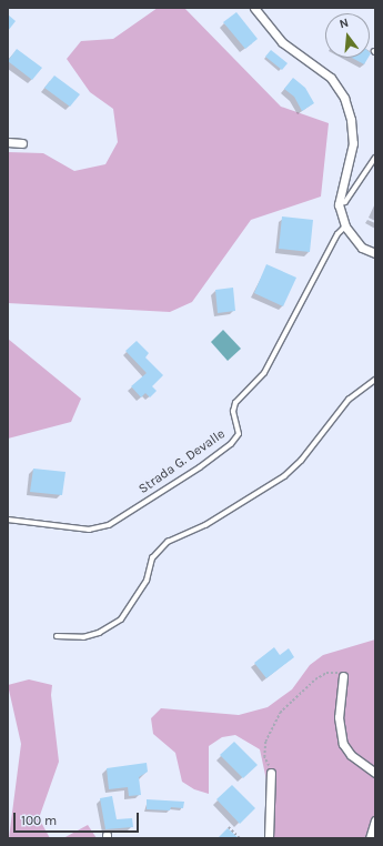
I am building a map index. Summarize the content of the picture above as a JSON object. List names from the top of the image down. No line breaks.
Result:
{"streets":{"lane":["Strada G. Devalle"]},"scale_bar":"100 m","north":"top"}
